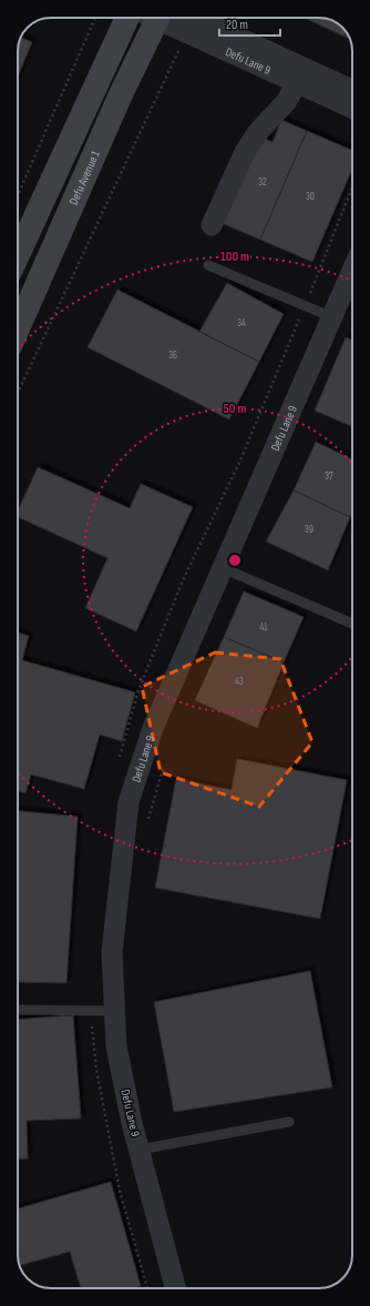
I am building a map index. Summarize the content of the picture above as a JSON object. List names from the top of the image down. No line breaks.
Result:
{"streets":{"main road":["Defu Avenue 1"],"street":["Defu Lane 9"]},"house_numbers":["32","30","34","36","37","39","41","43"],"scale_bar":"20 m","rings":["100 m","50 m"]}
